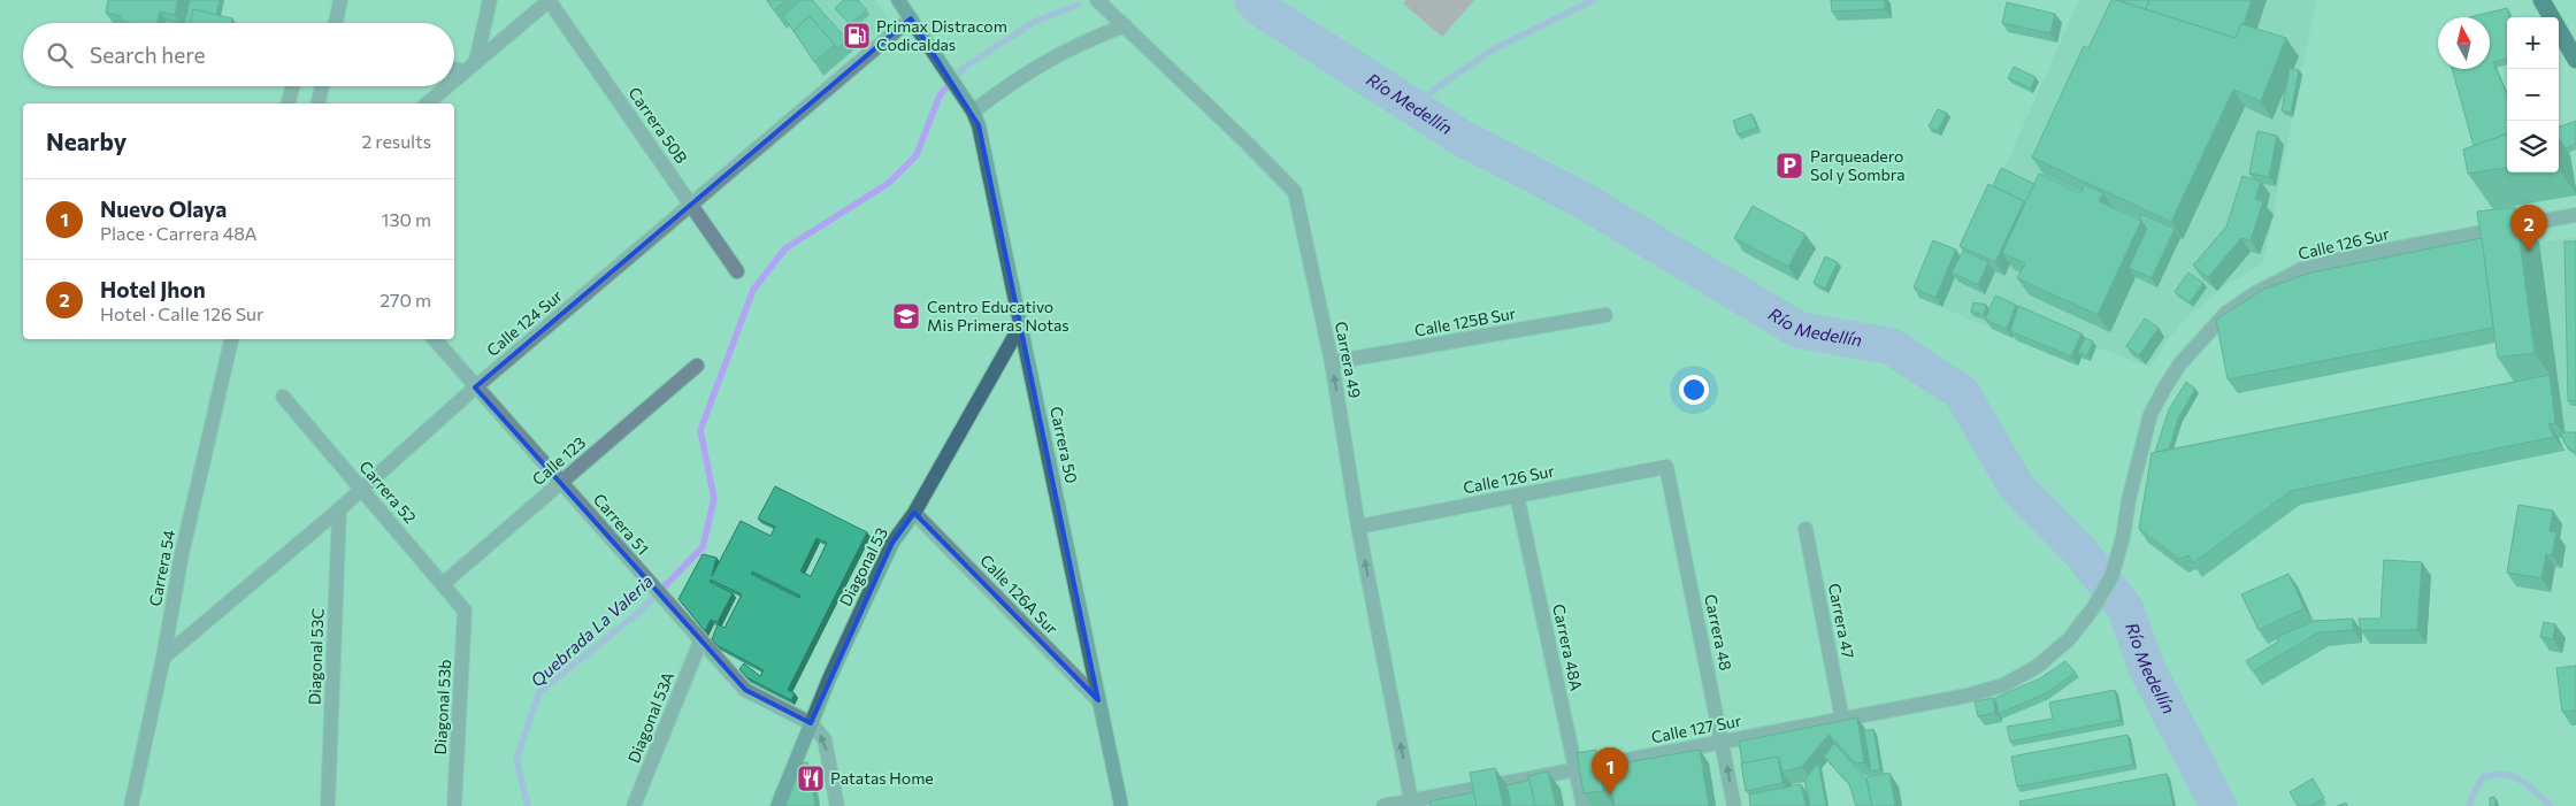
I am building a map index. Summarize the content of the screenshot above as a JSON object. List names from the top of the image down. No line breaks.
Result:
{"streets":{"main road":["Carrera 50","Diagonal 53"],"street":["Carrera 50B","Calle 126 Sur","Calle 125B Sur","Calle 124 Sur","Carrera 49","Calle 123","Carrera 52","Carrera 51","Carrera 54","Calle 126A Sur","Carrera 47","Carrera 48","Carrera 48A","Diagonal 53C","Diagonal 53b","Diagonal 53A","Calle 127 Sur"]},"crossings":[["Carrera 50B","Calle 124 Sur"],["Calle 126 Sur","Carrera 49"],["Calle 126 Sur","Carrera 48"],["Calle 126 Sur","Carrera 48A"],["Calle 126 Sur","Calle 127 Sur"],["Calle 125B Sur","Carrera 49"],["Calle 124 Sur","Carrera 50"],["Calle 124 Sur","Carrera 52"],["Calle 124 Sur","Carrera 51"],["Calle 124 Sur","Carrera 54"],["Calle 124 Sur","Diagonal 53C"],["Carrera 49","Calle 127 Sur"],["Carrera 50","Diagonal 53"],["Carrera 50","Calle 126A Sur"],["Calle 123","Carrera 52"],["Calle 123","Carrera 51"],["Carrera 52","Diagonal 53b"],["Carrera 51","Diagonal 53"],["Carrera 51","Diagonal 53A"],["Diagonal 53","Calle 126A Sur"],["Carrera 47","Calle 127 Sur"],["Carrera 48","Calle 127 Sur"],["Carrera 48A","Calle 127 Sur"]],"one_way":["Carrera 49"],"water":["Río Medellín","Quebrada La Valeria"],"places":{"fuel station":["Primax Distracom Codicaldas"],"parking":["Parqueadero Sol y Sombra"],"school or university":["Centro Educativo Mis Primeras Notas"],"restaurant":["Patatas Home"]},"north":"top","page":{"map_buttons":["+","−"],"search":"Search here","heading":["Nearby","2 results"],"list":[{"mark":"1","name":"Nuevo Olaya","note":"Place · Carrera 48A","value":"130 m"},{"mark":"2","name":"Hotel Jhon","note":"Hotel · Calle 126 Sur","value":"270 m"}],"pins":["2","1"]}}
